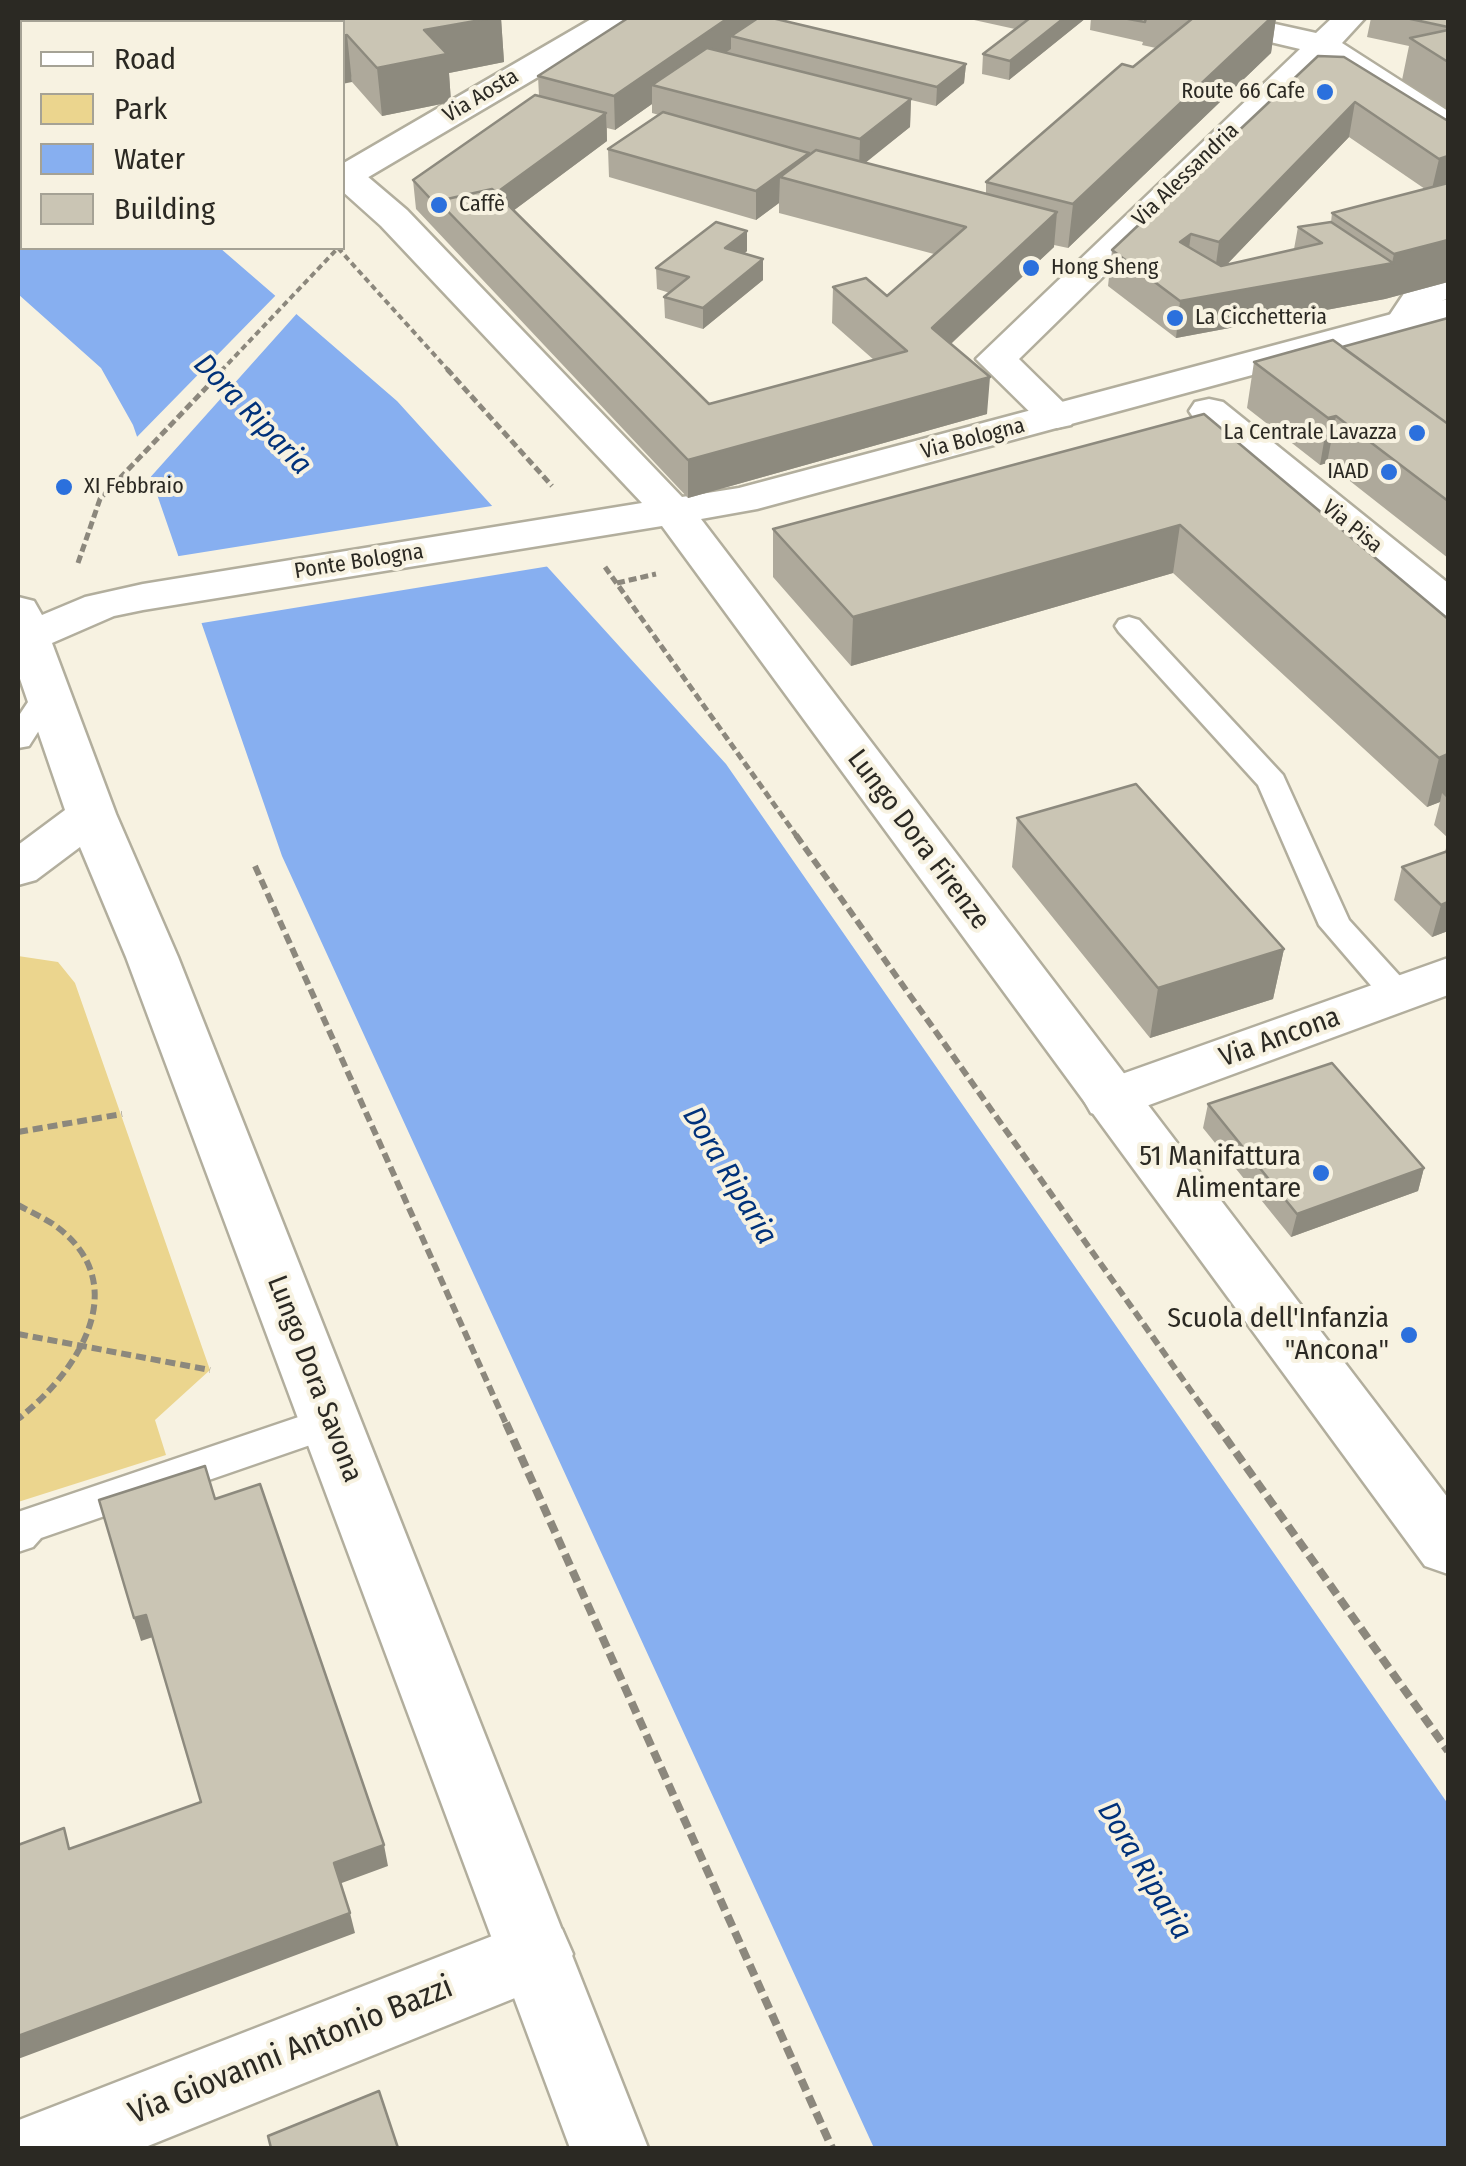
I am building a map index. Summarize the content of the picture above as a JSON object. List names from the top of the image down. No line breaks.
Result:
{"streets":{"street":["Via Aosta","Via Alessandria","Via Bologna","Via Pisa","Ponte Bologna","Lungo Dora Firenze","Via Ancona","Lungo Dora Savona","Via Giovanni Antonio Bazzi"]},"crossings":[["Via Aosta","Lungo Dora Firenze"],["Via Alessandria","Via Bologna"],["Via Bologna","Ponte Bologna"],["Via Bologna","Lungo Dora Firenze"],["Ponte Bologna","Lungo Dora Savona"],["Lungo Dora Firenze","Via Ancona"],["Lungo Dora Savona","Via Giovanni Antonio Bazzi"]],"water":["Dora Riparia"],"places":["Route 66 Cafe","Caffè","Hong Sheng","La Cicchetteria","La Centrale Lavazza","IAAD","XI Febbraio","51 Manifattura Alimentare","Scuola dell'Infanzia \"Ancona\""],"legend":["Road","Park","Water","Building"]}
